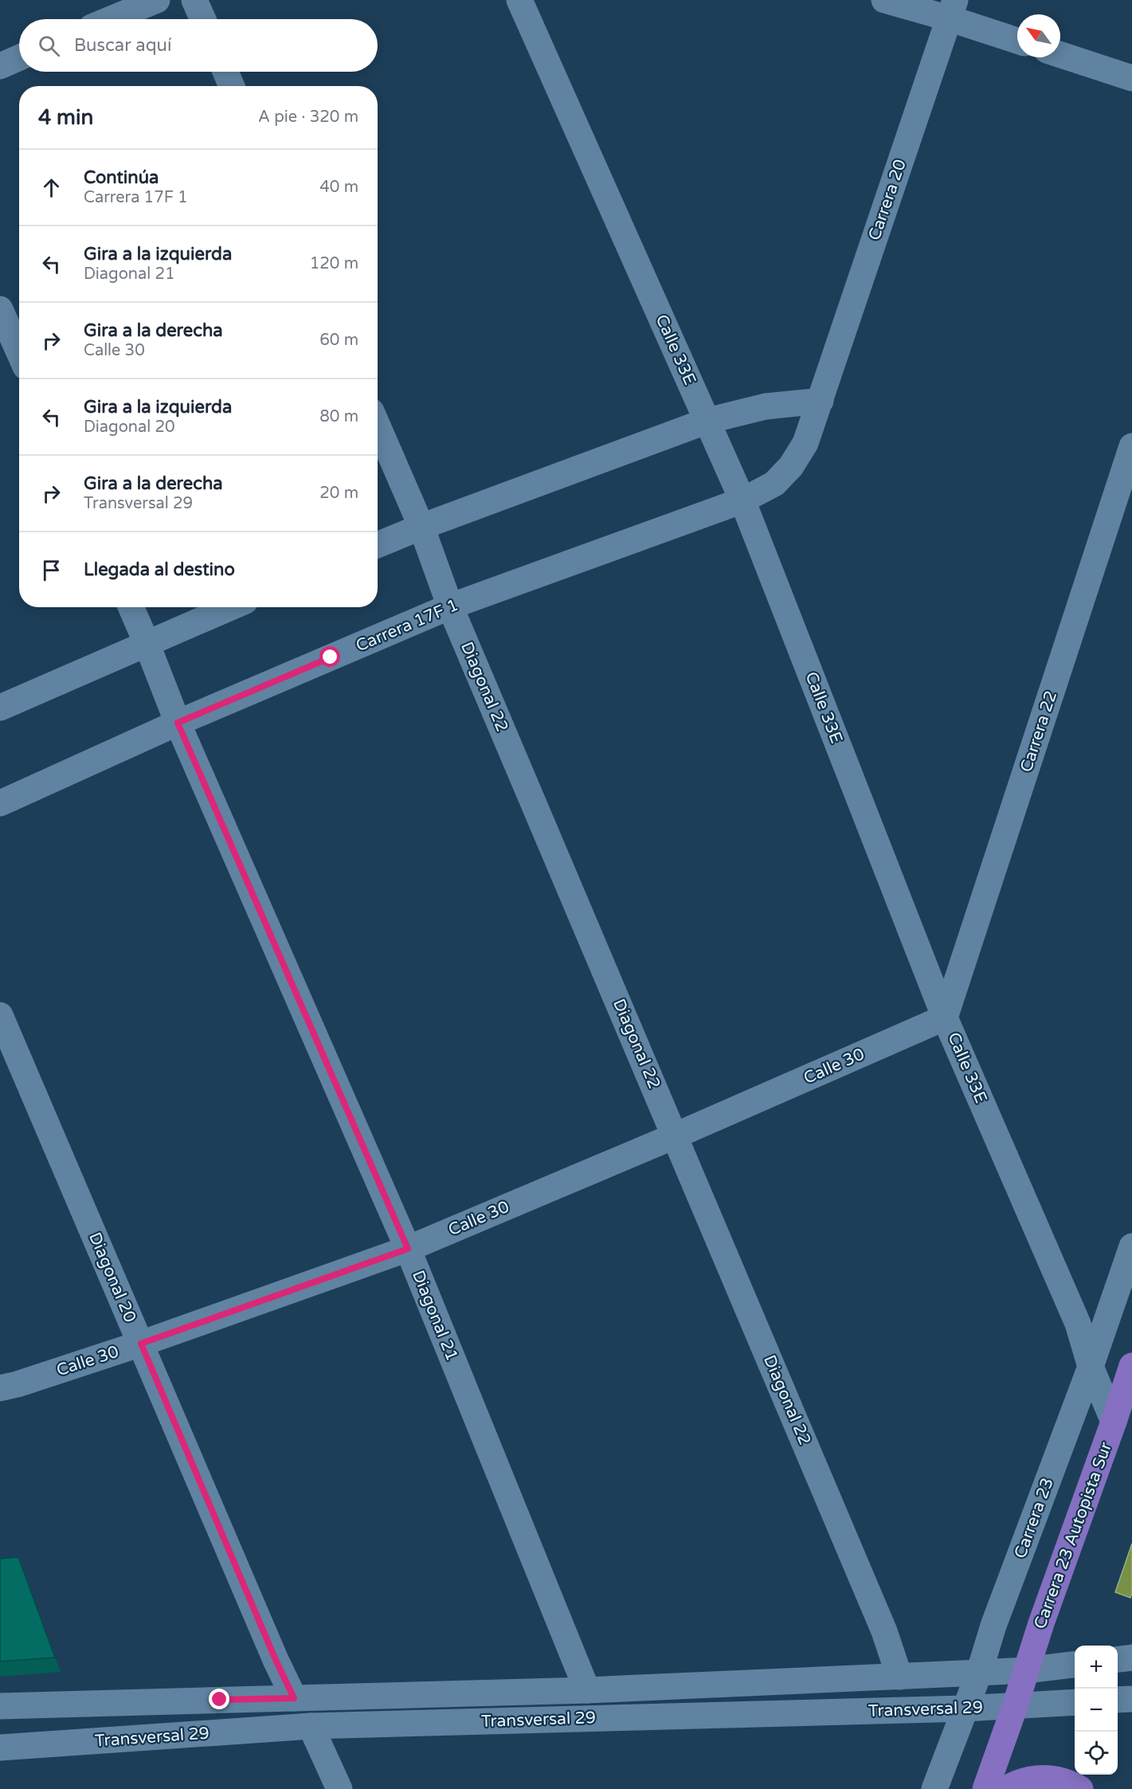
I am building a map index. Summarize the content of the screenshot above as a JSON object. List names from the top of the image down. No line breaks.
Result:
{"streets":{"main road":["Carrera 23 Autopista Sur"],"street":["Carrera 20","Calle 33E","Carrera 17F 1","Diagonal 22","Carrera 22","Calle 30","Diagonal 20","Diagonal 21","Carrera 23","Transversal 29"]},"crossings":[["Carrera 20","Calle 33E"],["Carrera 20","Carrera 17F 1"],["Calle 33E","Carrera 17F 1"],["Calle 33E","Carrera 22"],["Calle 33E","Calle 30"],["Calle 33E","Carrera 23"],["Calle 33E","Carrera 23 Autopista Sur"],["Carrera 17F 1","Diagonal 22"],["Carrera 17F 1","Diagonal 21"],["Diagonal 22","Calle 30"],["Diagonal 22","Transversal 29"],["Carrera 22","Calle 30"],["Calle 30","Diagonal 20"],["Calle 30","Diagonal 21"],["Diagonal 20","Transversal 29"],["Diagonal 21","Transversal 29"],["Carrera 23","Transversal 29"],["Carrera 23 Autopista Sur","Transversal 29"]],"north":"top left","page":{"search":"Buscar aquí","heading":["4 min","A pie · 320 m"],"list":[["Continúa","Carrera 17F 1","40 m"],["Gira a la izquierda","Diagonal 21","120 m"],["Gira a la derecha","Calle 30","60 m"],["Gira a la izquierda","Diagonal 20","80 m"],["Gira a la derecha","Transversal 29","20 m"],"Llegada al destino"],"map_buttons":["+","−"]}}
